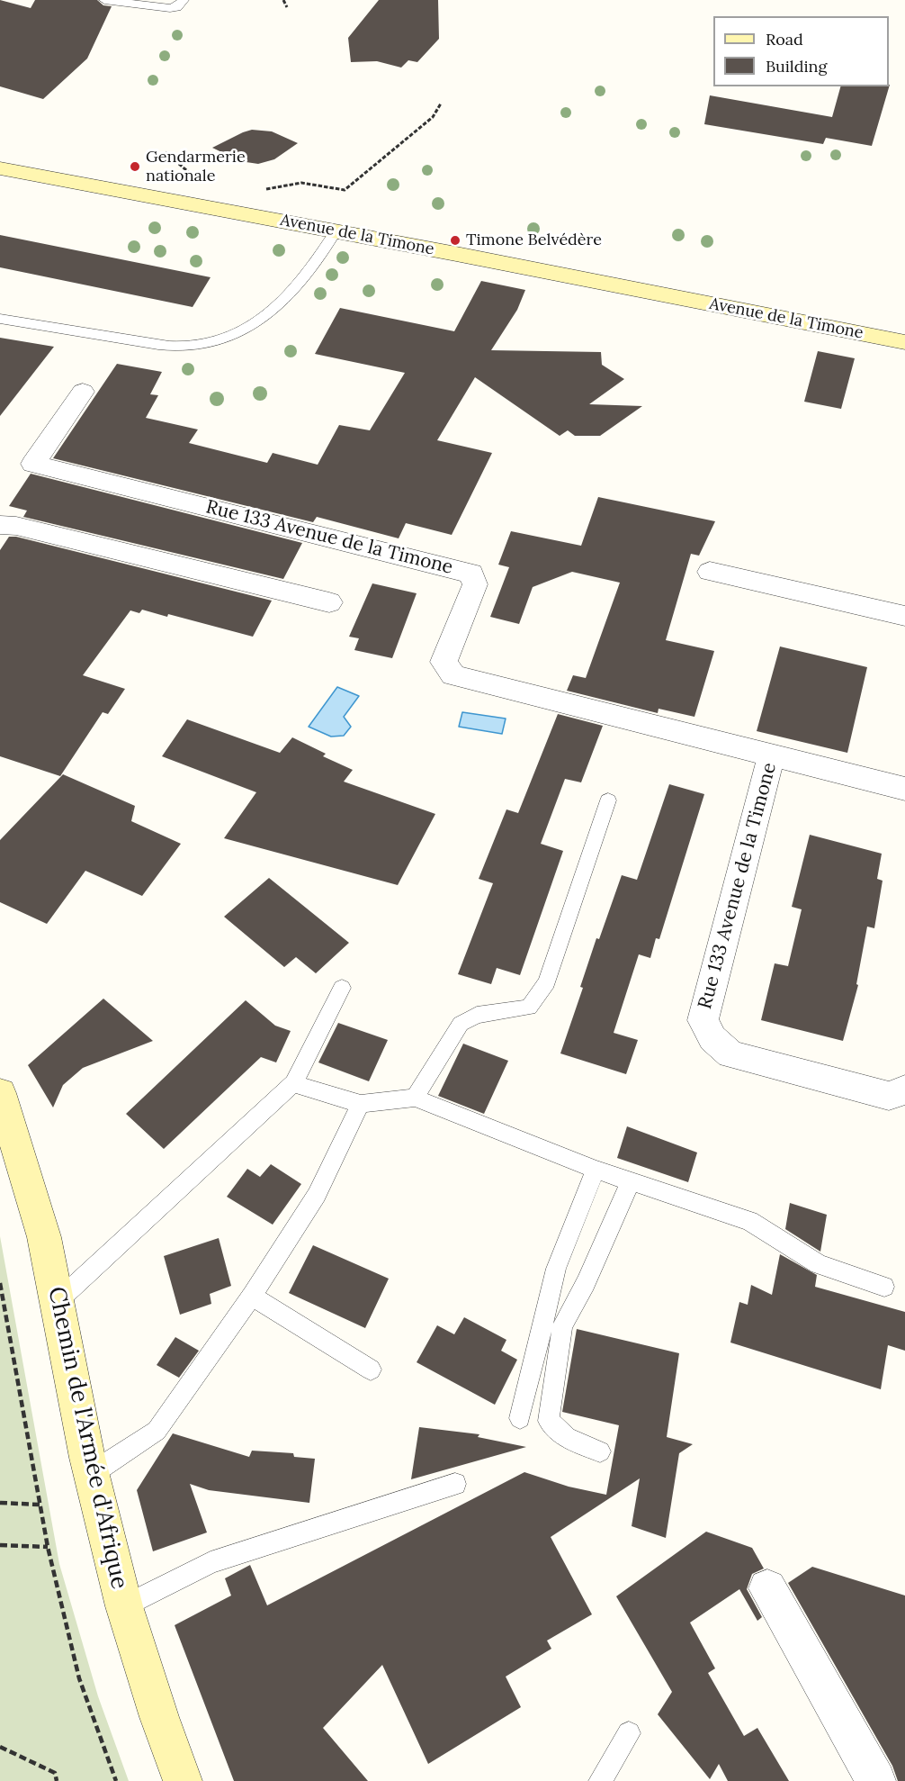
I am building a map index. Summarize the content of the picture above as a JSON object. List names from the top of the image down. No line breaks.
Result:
{"streets":{"street":["Avenue de la Timone","Rue 133 Avenue de la Timone","Chemin de l'Armée d'Afrique"]},"places":["Gendarmerie nationale","Timone Belvédère"],"legend":["Road","Building"]}
